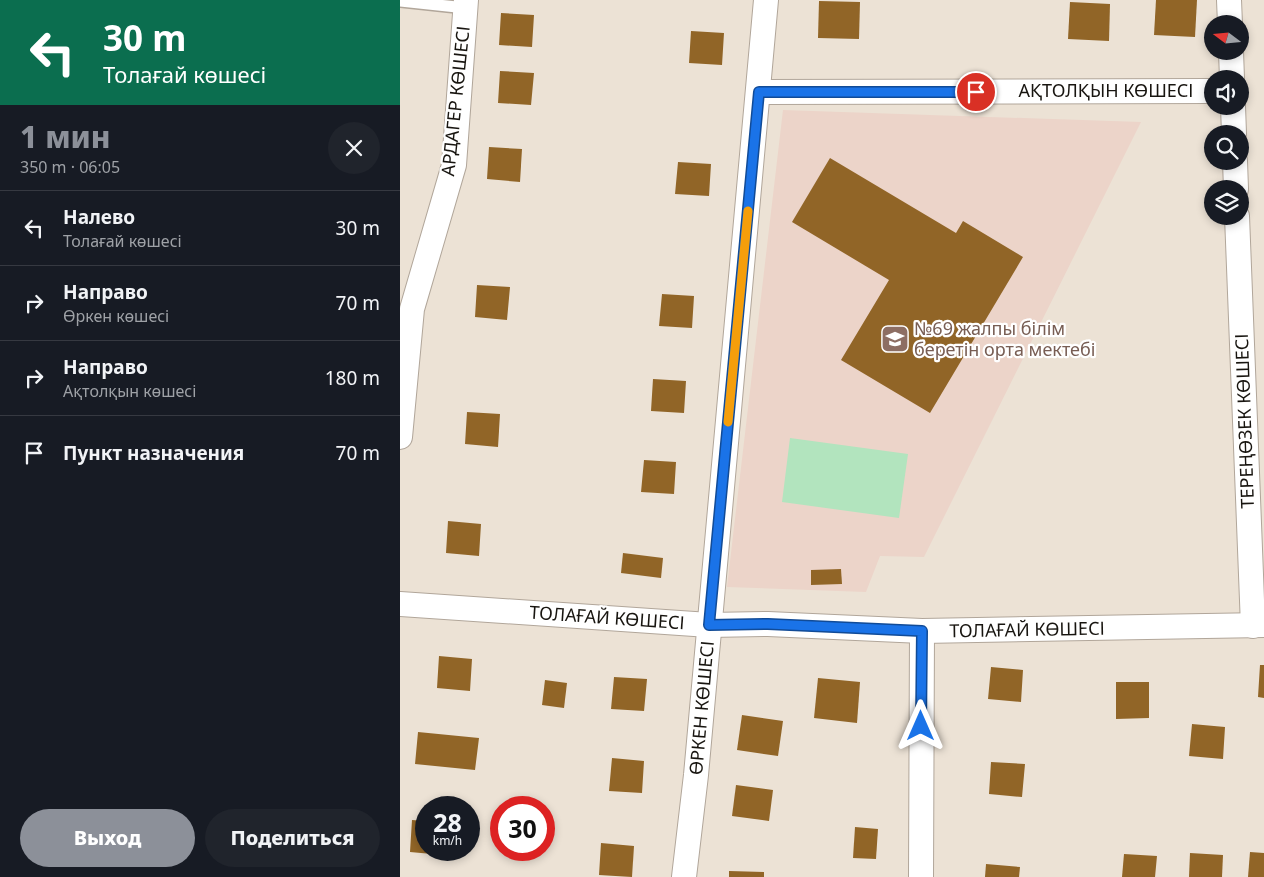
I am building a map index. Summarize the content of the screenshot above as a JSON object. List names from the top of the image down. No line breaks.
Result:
{"streets":{"street":["АҚТОЛҚЫН КӨШЕСІ","АРДАГЕР КӨШЕСІ","ТЕРЕҢӨЗЕК КӨШЕСІ","ТОЛАҒАЙ КӨШЕСІ","ӨРКЕН КӨШЕСІ"]},"crossings":[["АҚТОЛҚЫН КӨШЕСІ","ӨРКЕН КӨШЕСІ"],["ТЕРЕҢӨЗЕК КӨШЕСІ","ТОЛАҒАЙ КӨШЕСІ"],["ТОЛАҒАЙ КӨШЕСІ","ӨРКЕН КӨШЕСІ"]],"places":{"school or university":["№69 жалпы білім беретін орта мектебі"]},"north":"left","page":{"turn":["30 m","Толағай көшесі"],"heading":["1 мин","350 m · 06:05"],"list":[{"name":"Налево","note":"Толағай көшесі","value":"30 m"},{"name":"Направо","note":"Өркен көшесі","value":"70 m"},{"name":"Направо","note":"Ақтолқын көшесі","value":"180 m"},{"name":"Пункт назначения","value":"70 m"}],"speed":"28 km/h","limit":"30","buttons":["Выход","Поделиться"]}}
